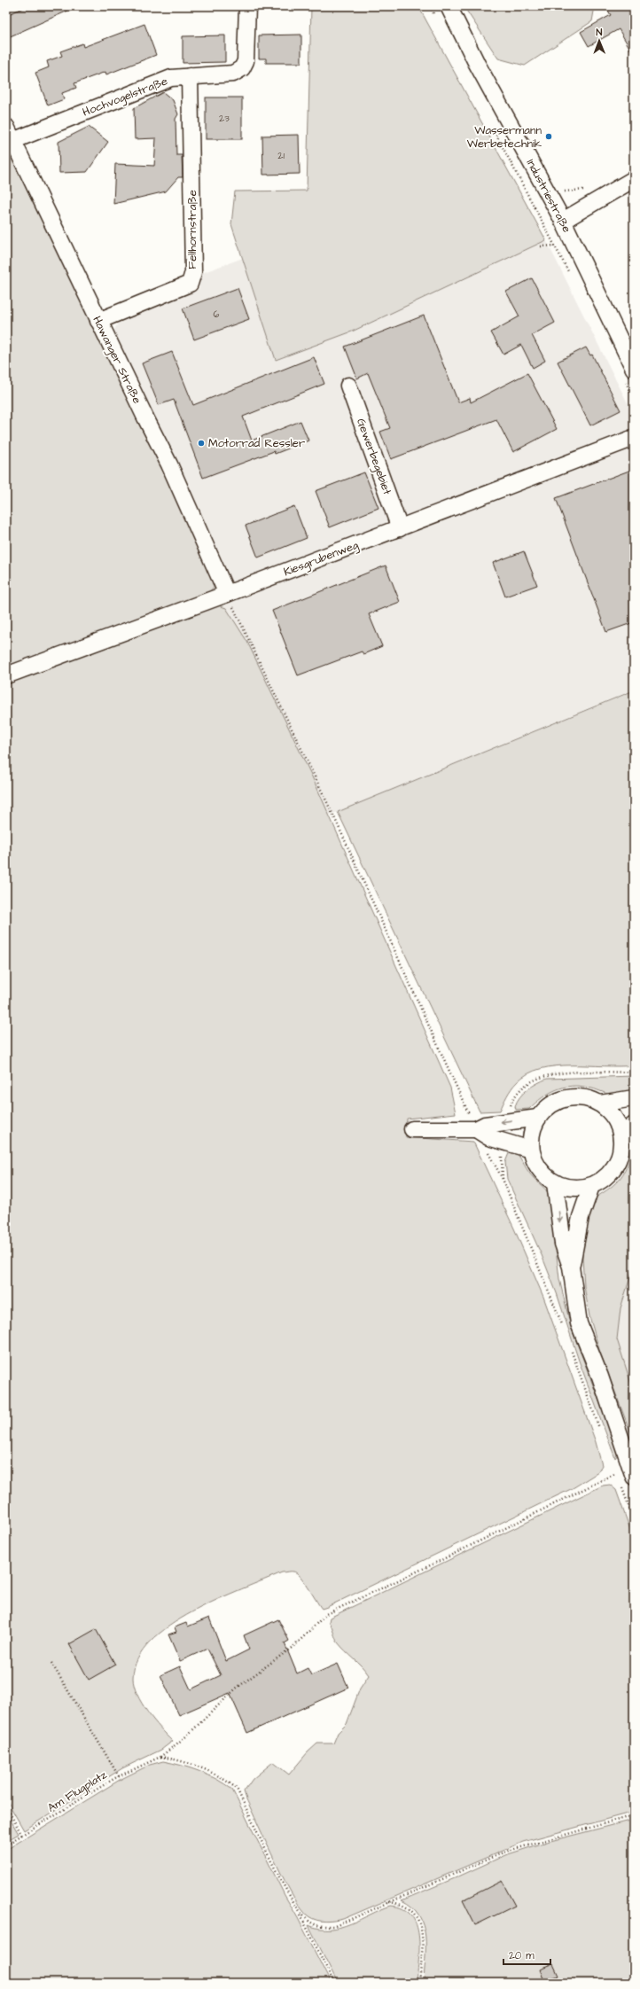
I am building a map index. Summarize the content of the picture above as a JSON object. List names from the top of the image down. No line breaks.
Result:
{"streets":{"street":["Hochvogelstraße","Industriestraße","Fellhornstraße","Hawanger Straße","Gewerbegebiet","Kiesgrubenweg"],"path":["Am Flugplatz"]},"crossings":[["Hochvogelstraße","Fellhornstraße"],["Hochvogelstraße","Hawanger Straße"],["Fellhornstraße","Hawanger Straße"],["Hawanger Straße","Kiesgrubenweg"],["Gewerbegebiet","Kiesgrubenweg"]],"places":["Wassermann Werbetechnik","Motorrad Ressler"],"house_numbers":["23","21","6"],"scale_bar":"20 m","north":"top"}
